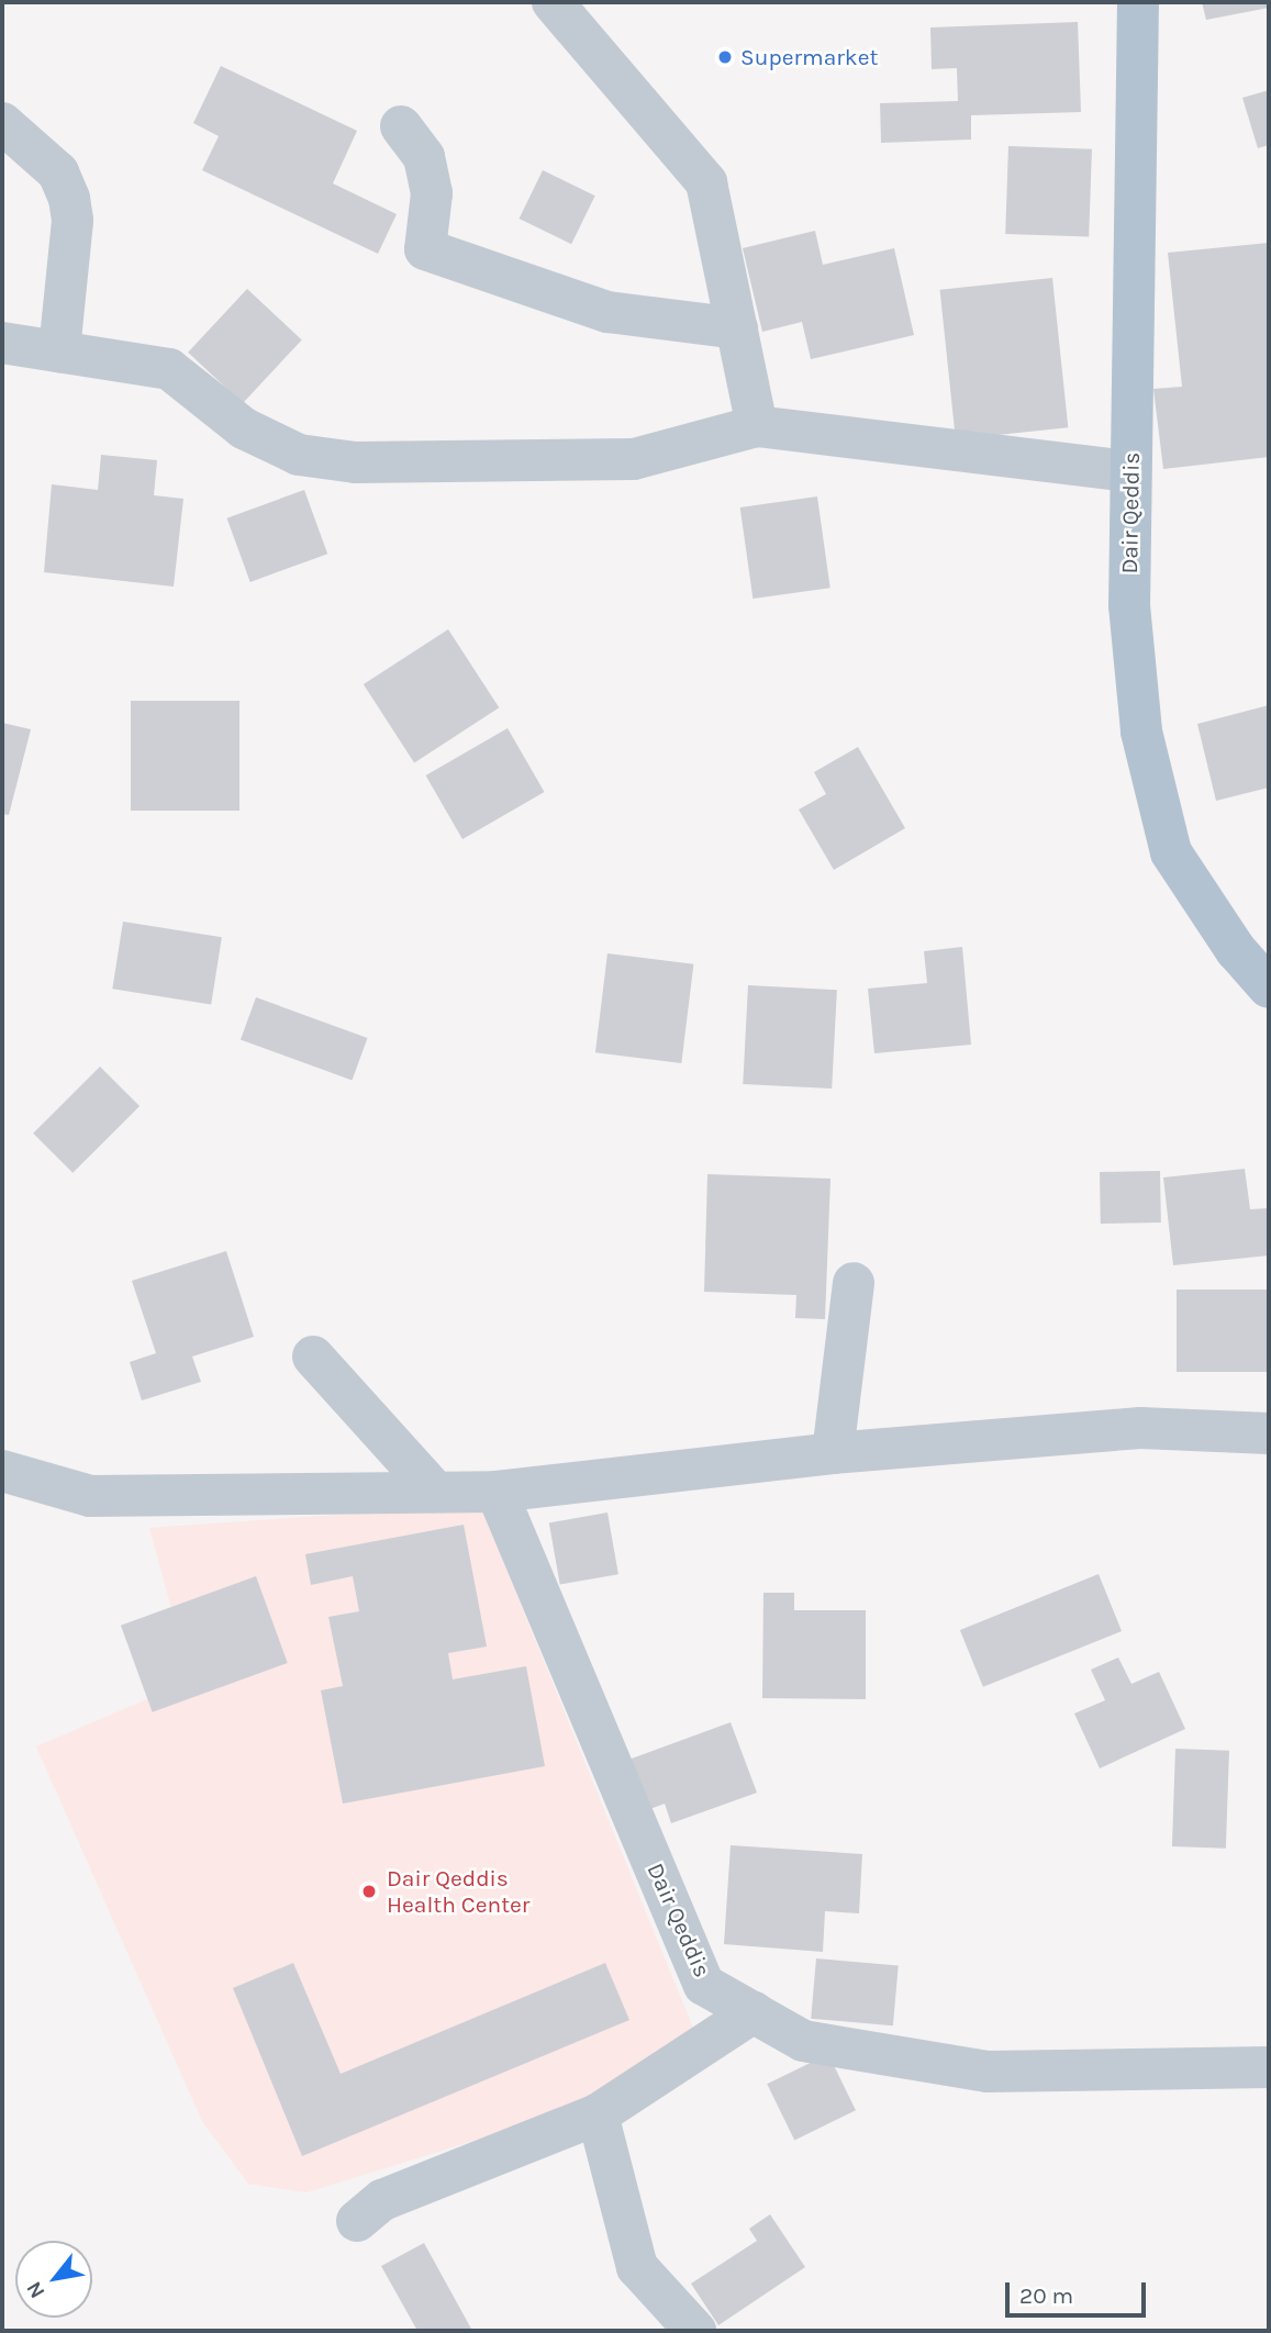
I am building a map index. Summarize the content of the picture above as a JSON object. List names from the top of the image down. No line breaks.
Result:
{"streets":{"main road":["Dair Qeddis"]},"places":["Supermarket","Dair Qeddis Health Center"],"scale_bar":"20 m","north":"bottom left"}
